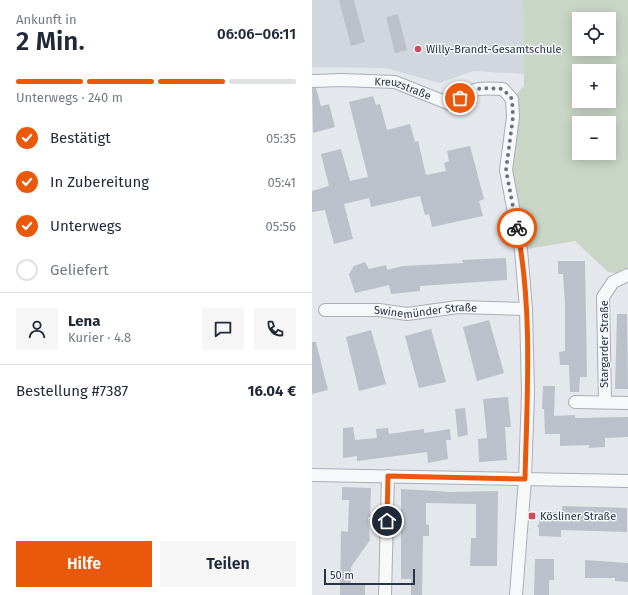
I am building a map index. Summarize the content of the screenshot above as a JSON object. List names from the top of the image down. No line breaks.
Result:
{"streets":{"street":["Kreuzstraße","Swinemünder Straße","Stargarder Straße"]},"crossings":[["Kreuzstraße","Swinemünder Straße"]],"places":{"other":["Willy-Brandt-Gesamtschule"],"transit":["Kösliner Straße"]},"scale_bar":"50 m","page":{"heading":["2 Min.","Ankunft in","06:06–06:11"],"panel":["Lena","Kurier · 4.8","Bestellung #7387","16.04 €"],"map_buttons":["+","−"],"bar":"Unterwegs · 240 m","list":[["Bestätigt","05:35"],["In Zubereitung","05:41"],["Unterwegs","05:56"],"Geliefert"],"buttons":["Hilfe","Teilen"],"scale":"50 m"}}
